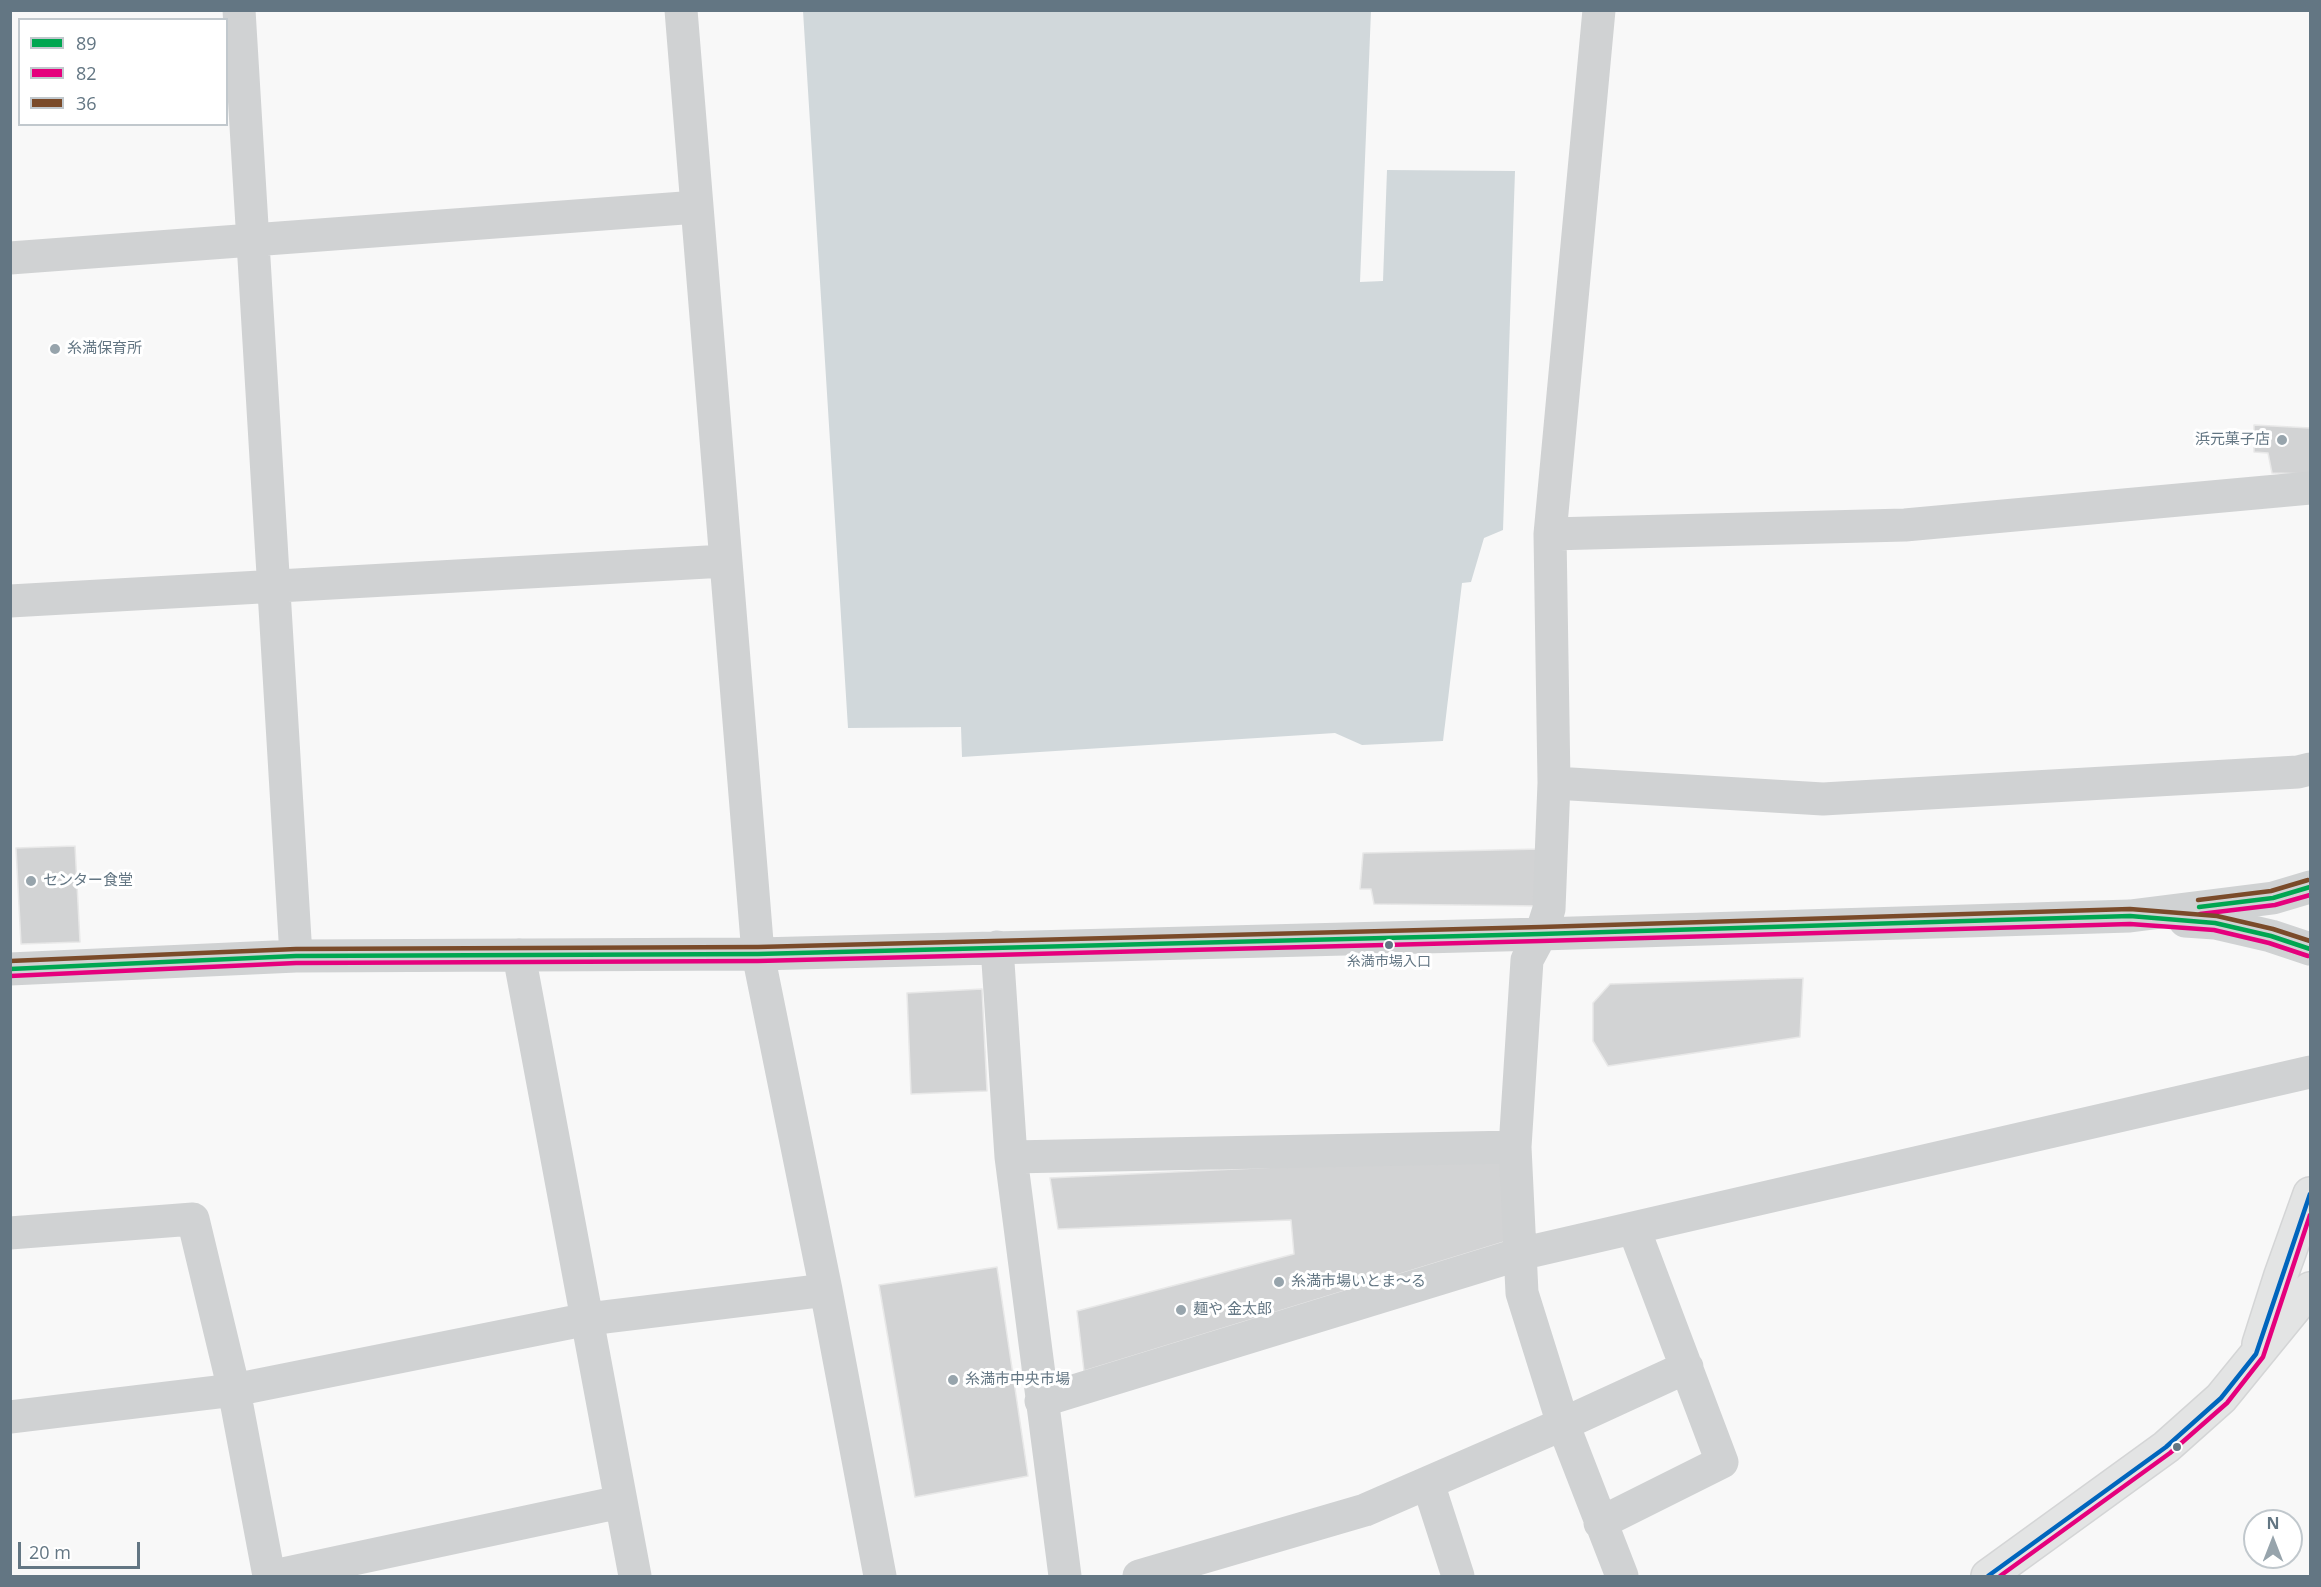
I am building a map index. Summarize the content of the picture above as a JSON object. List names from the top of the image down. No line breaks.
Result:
{"places":["糸満保育所","浜元菓子店","センター食堂","糸満市場入口","糸満市場いとま～る","麺や 金太郎","糸満市中央市場"],"lines":["transit line 36","transit line 89","transit line 82"],"legend":["89","82","36"],"scale_bar":"20 m","north":"top"}
